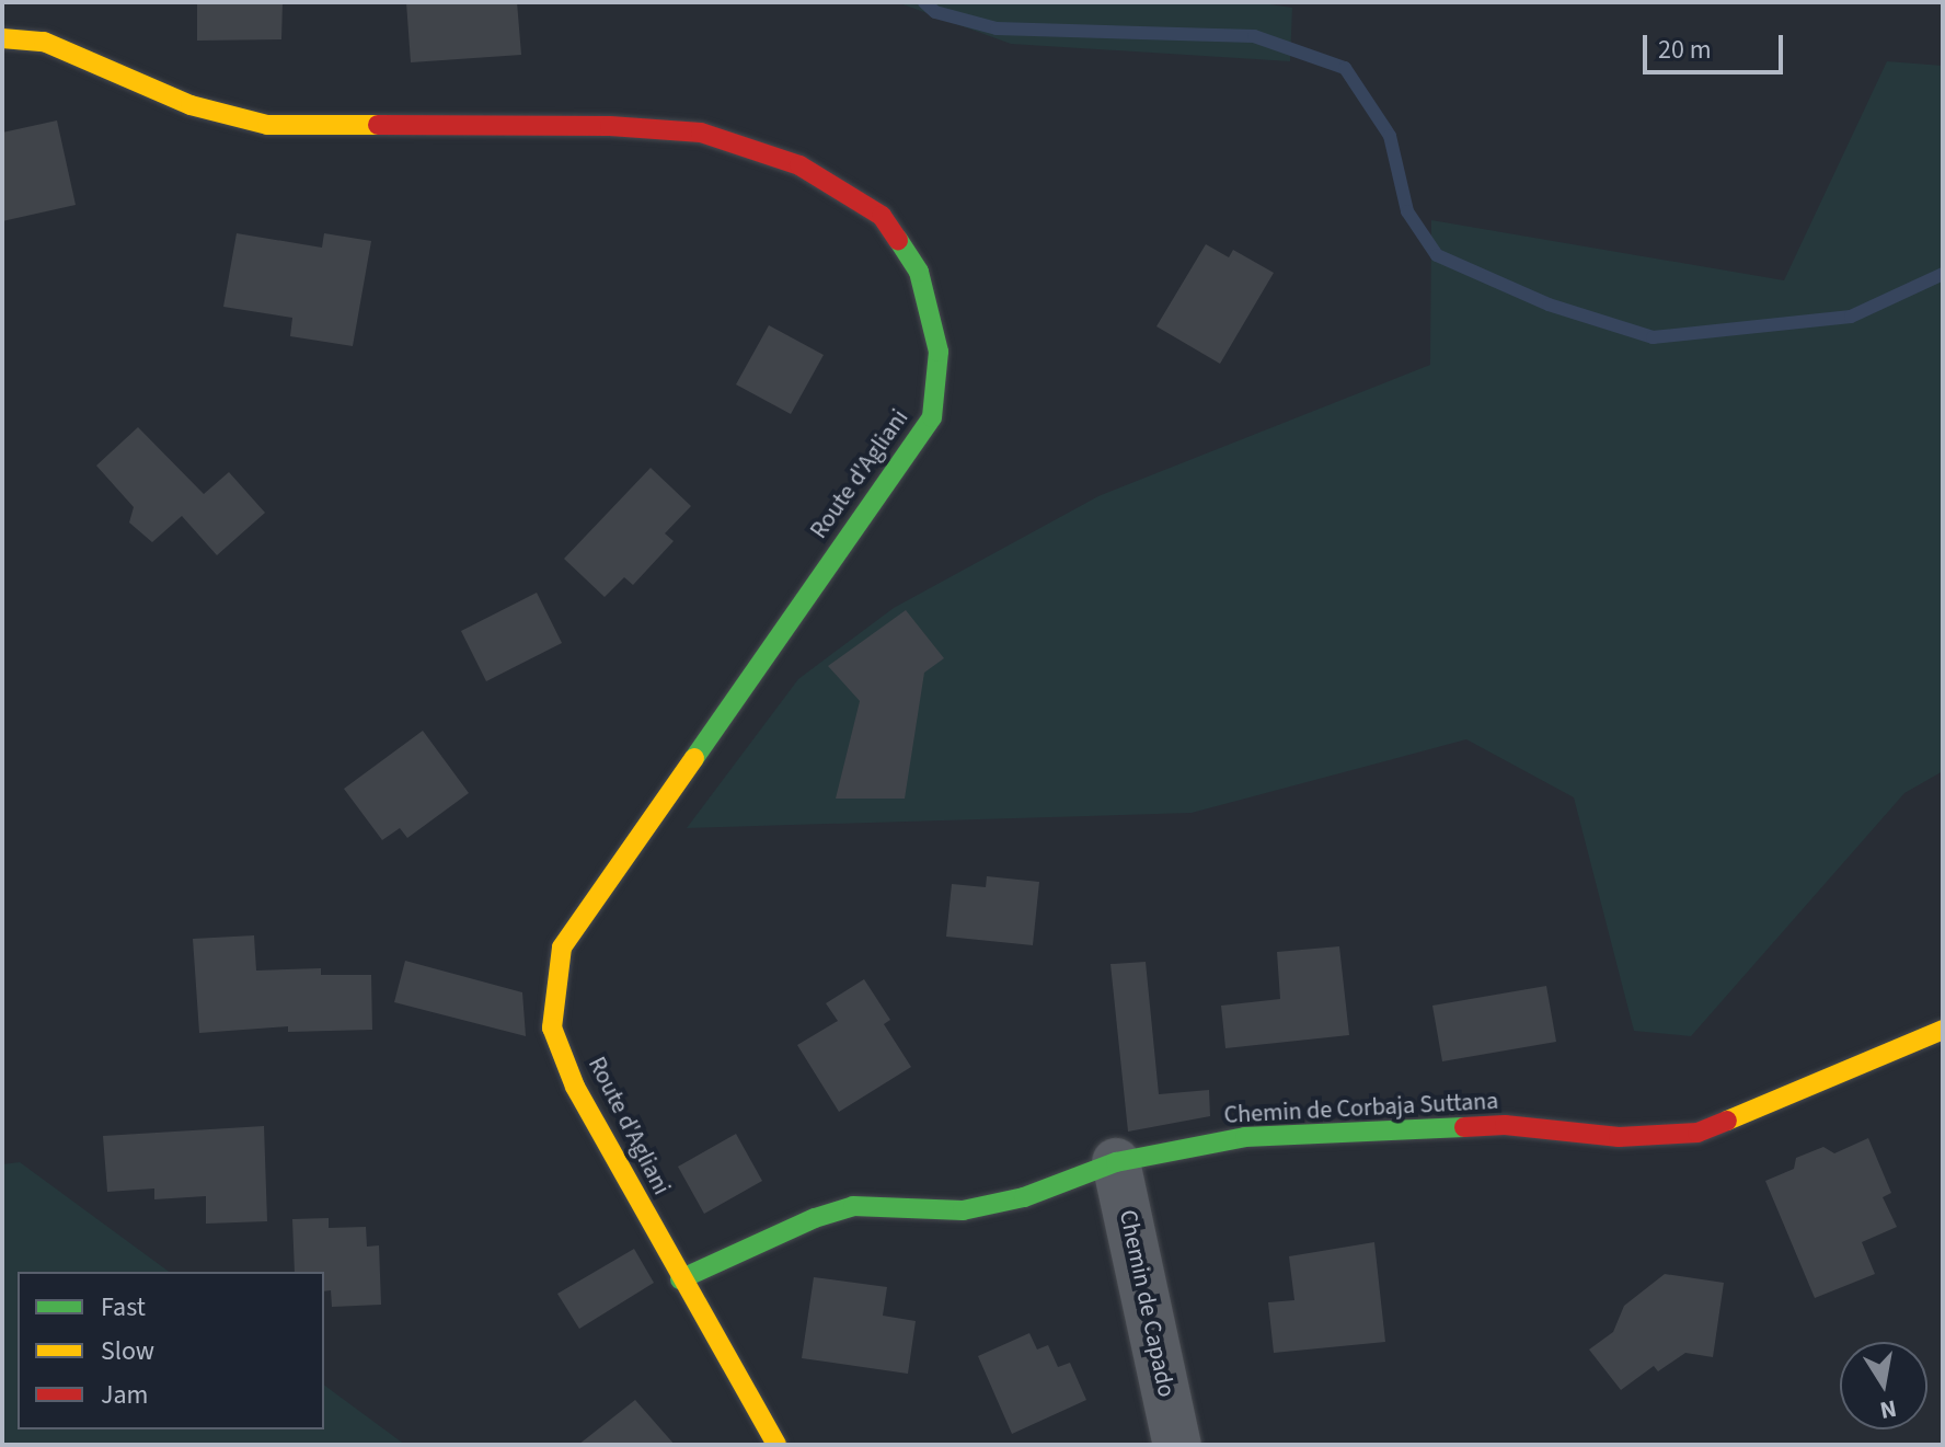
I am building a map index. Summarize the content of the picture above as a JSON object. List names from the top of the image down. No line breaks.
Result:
{"streets":{"street":["Route d'Agliani","Chemin de Corbaja Suttana","Chemin de Capado"]},"crossings":[["Route d'Agliani","Chemin de Corbaja Suttana"],["Chemin de Corbaja Suttana","Chemin de Capado"]],"legend":["Fast","Slow","Jam"],"scale_bar":"20 m","north":"bottom"}
